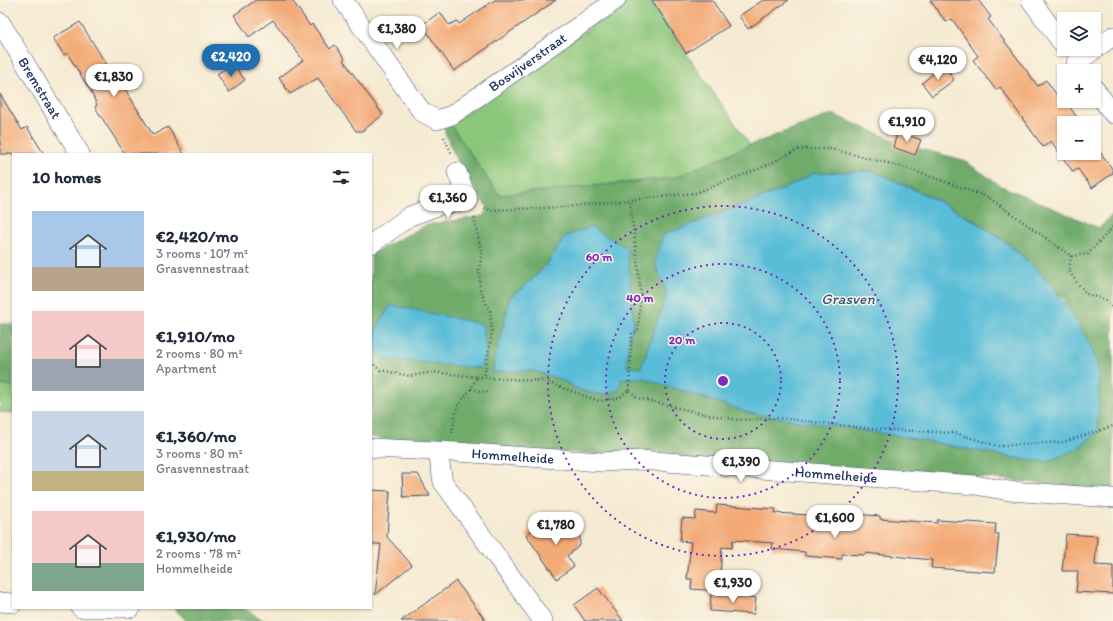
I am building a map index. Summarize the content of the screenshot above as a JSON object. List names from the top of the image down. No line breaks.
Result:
{"streets":{"street":["Bosvijverstraat","Bremstraat","Hommelheide"]},"water":["Grasven"],"page":{"map_buttons":["+","−"],"price":["€1,380","€2,420","€4,120","€1,830","€1,910","€1,360","€1,390","€1,600","€1,780","€1,930"],"heading":"10 homes","list":[{"name":"€2,420/mo","note":"3 rooms · 107 m² · Grasvennestraat"},{"name":"€1,910/mo","note":"2 rooms · 80 m² · Apartment"},{"name":"€1,360/mo","note":"3 rooms · 80 m² · Grasvennestraat"},{"name":"€1,930/mo","note":"2 rooms · 78 m² · Hommelheide"}]},"rings":["60 m","40 m","20 m"]}
